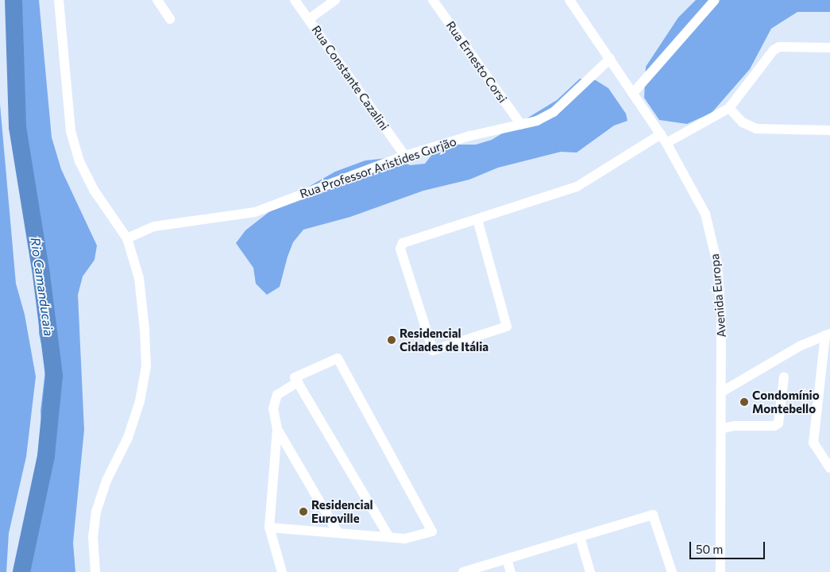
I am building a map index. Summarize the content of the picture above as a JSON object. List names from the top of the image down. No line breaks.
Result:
{"streets":{"street":["Rua Ernesto Corsi","Rua Constante Cazalini","Rua Professor Aristides Gurjão","Avenida Europa"]},"crossings":[["Rua Ernesto Corsi","Rua Professor Aristides Gurjão"],["Rua Constante Cazalini","Rua Professor Aristides Gurjão"],["Rua Professor Aristides Gurjão","Avenida Europa"]],"water":["Rio Camanducaia"],"places":["Residencial Cidades de Itália","Condomínio Montebello","Residencial Euroville"],"scale_bar":"50 m"}
